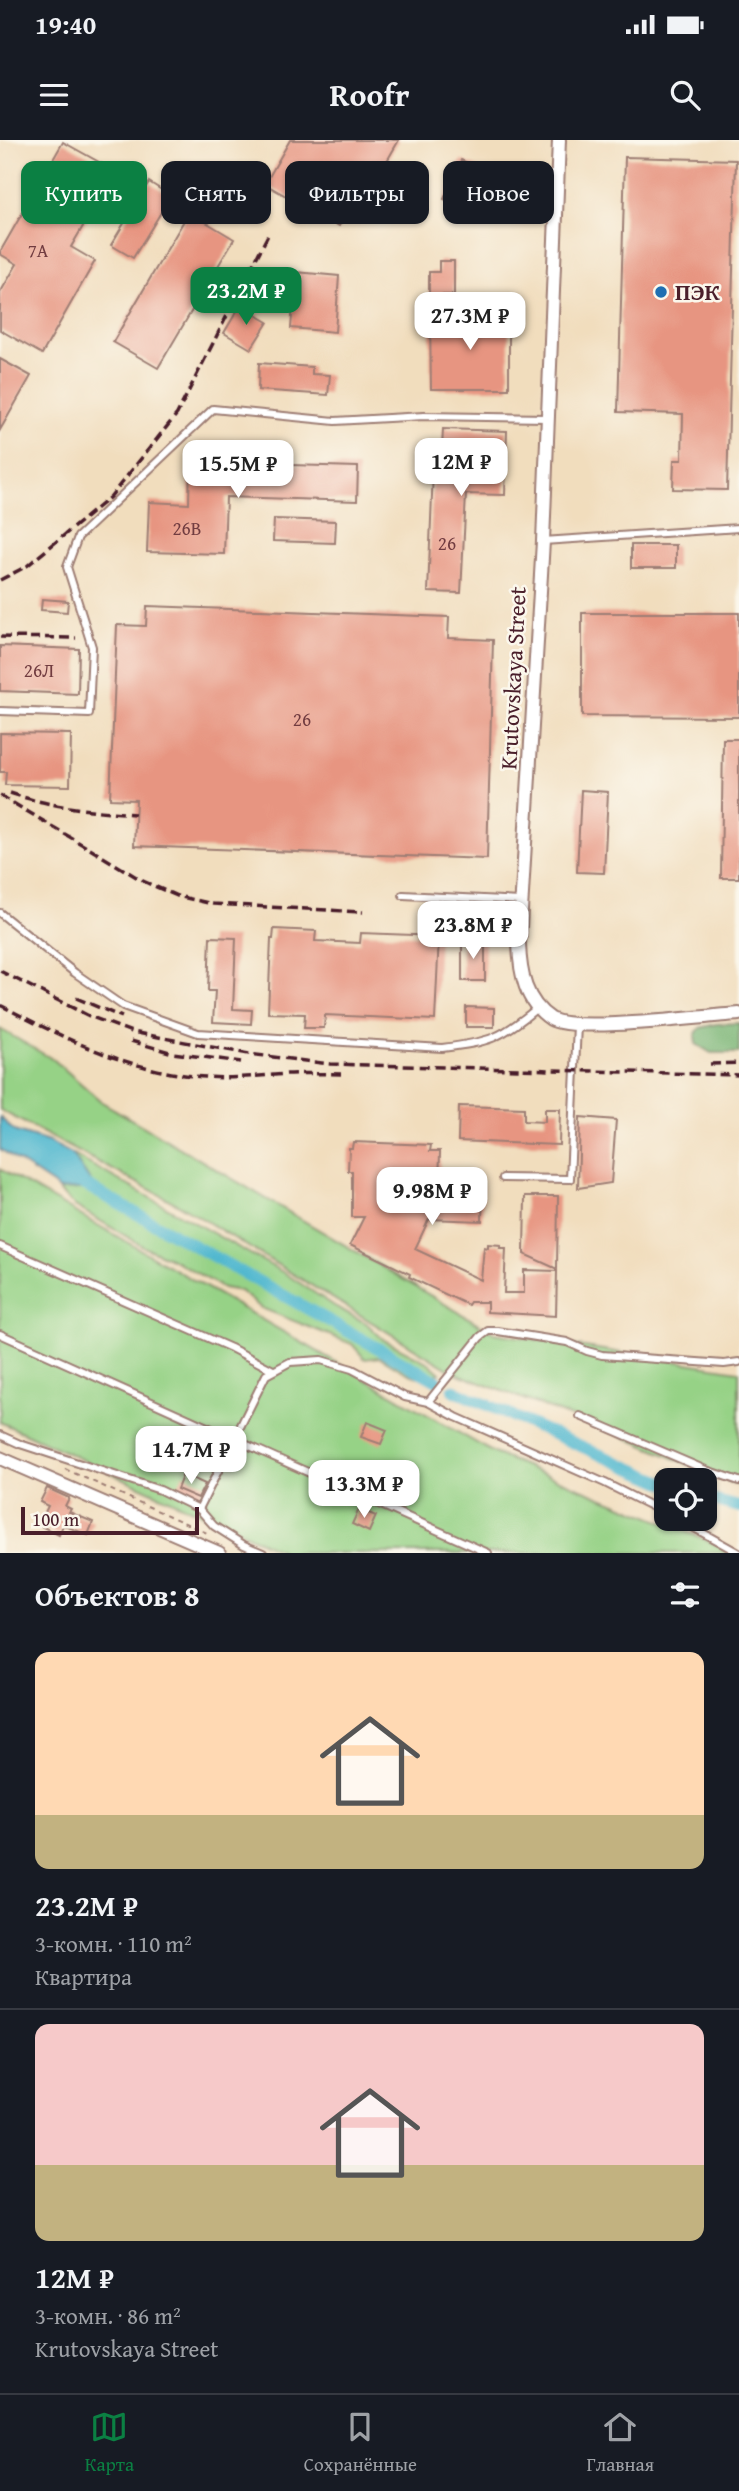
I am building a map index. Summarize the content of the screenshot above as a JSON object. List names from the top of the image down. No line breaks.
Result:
{"streets":{"street":["Krutovskaya Street"]},"places":["ПЭК"],"house_numbers":["7А","26В","26","26Л","26"],"scale_bar":"100 m","page":{"status":"19:40","header":"Roofr","chip":["Купить","Снять","Фильтры","Новое"],"price":["23.2M ₽","27.3M ₽","12M ₽","15.5M ₽","23.8M ₽","9.98M ₽","14.7M ₽","13.3M ₽"],"scale":"100 m","heading":"Объектов: 8","list":[{"name":"23.2M ₽","note":"3-комн. · 110 m² · Квартира"},{"name":"12M ₽","note":"3-комн. · 86 m² · Krutovskaya Street"}],"tabs":["Карта","Сохранённые","Главная"]}}
